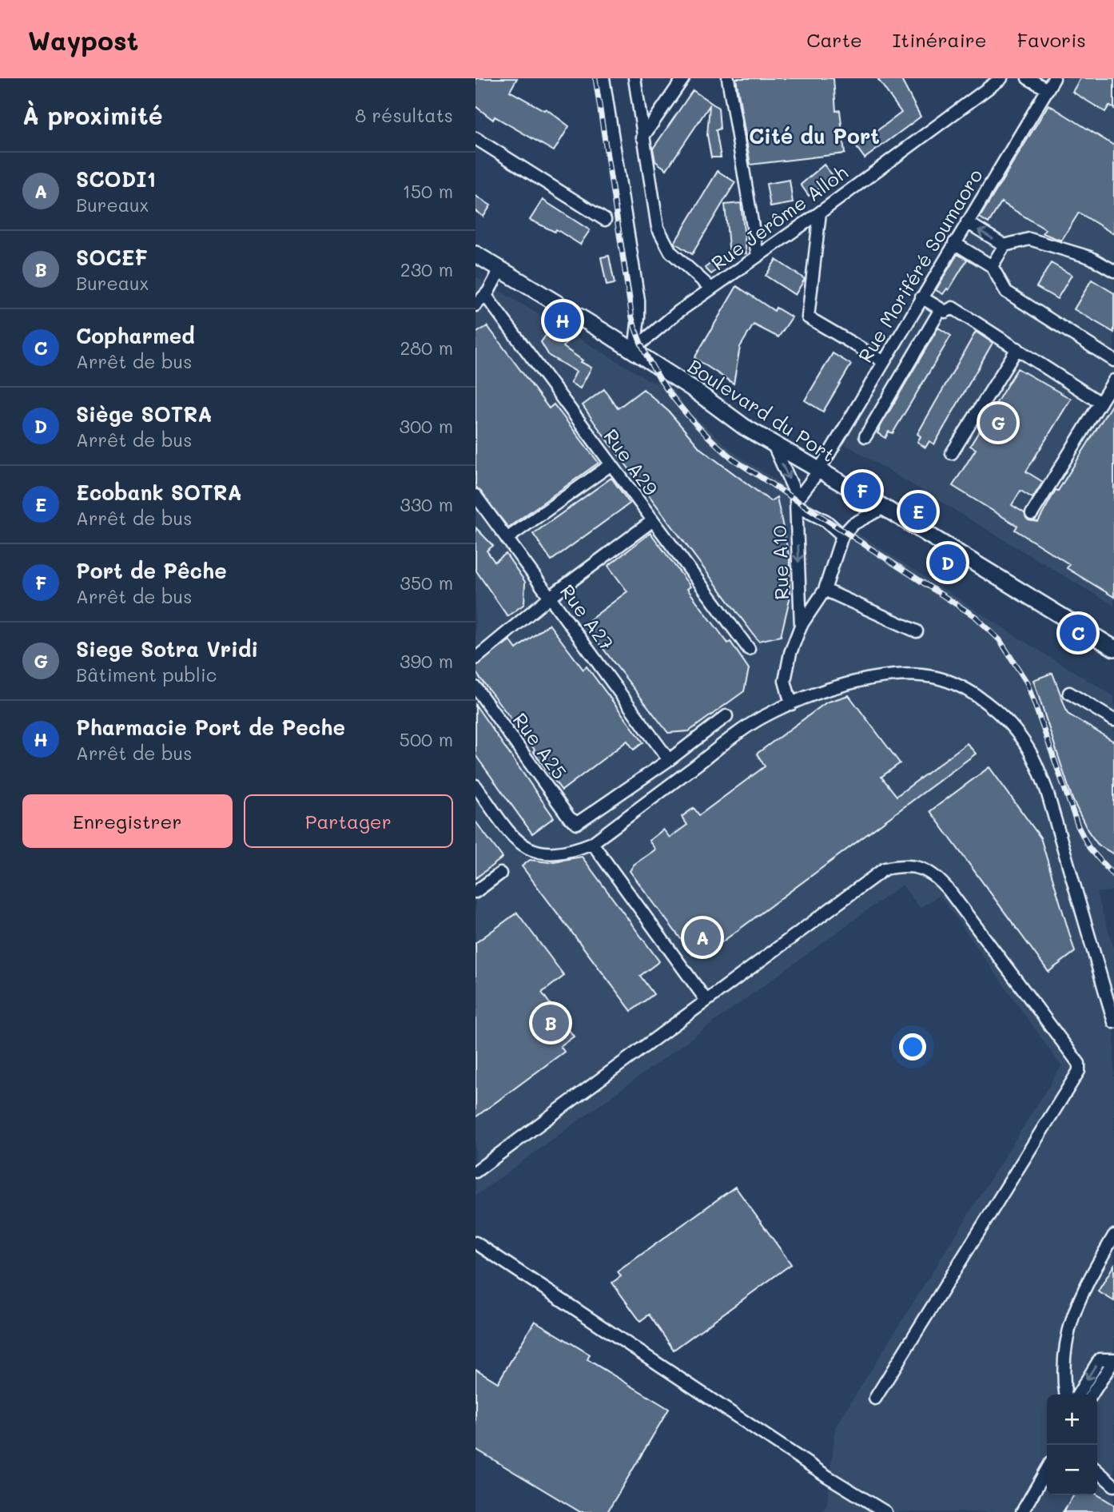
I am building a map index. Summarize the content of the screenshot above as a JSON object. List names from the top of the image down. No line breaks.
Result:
{"streets":{"main road":["Boulevard du Port"],"street":["Rue Jerôme Alloh","Rue Moriféré Soumaoro","Rue A29","Rue A10","Rue A27","Rue A25"]},"crossings":[["Rue Jerôme Alloh","Boulevard du Port"],["Rue Moriféré Soumaoro","Boulevard du Port"],["Rue Moriféré Soumaoro","Rue A10"],["Boulevard du Port","Rue A10"],["Rue A27","Rue A25"]],"one_way":["Rue A10"],"districts":["Cité du Port"],"page":{"header":"Waypost","nav":["Carte","Itinéraire","Favoris"],"heading":["À proximité","8 résultats"],"list":[{"mark":"A","name":"SCODI1","note":"Bureaux","value":"150 m"},{"mark":"B","name":"SOCEF","note":"Bureaux","value":"230 m"},{"mark":"C","name":"Copharmed","note":"Arrêt de bus","value":"280 m"},{"mark":"D","name":"Siège SOTRA","note":"Arrêt de bus","value":"300 m"},{"mark":"E","name":"Ecobank SOTRA","note":"Arrêt de bus","value":"330 m"},{"mark":"F","name":"Port de Pêche","note":"Arrêt de bus","value":"350 m"},{"mark":"G","name":"Siege Sotra Vridi","note":"Bâtiment public","value":"390 m"},{"mark":"H","name":"Pharmacie Port de Peche","note":"Arrêt de bus","value":"500 m"}],"pins":["H","G","F","E","D","C","A","B"],"buttons":["Enregistrer","Partager"],"map_buttons":["+","−"]}}
